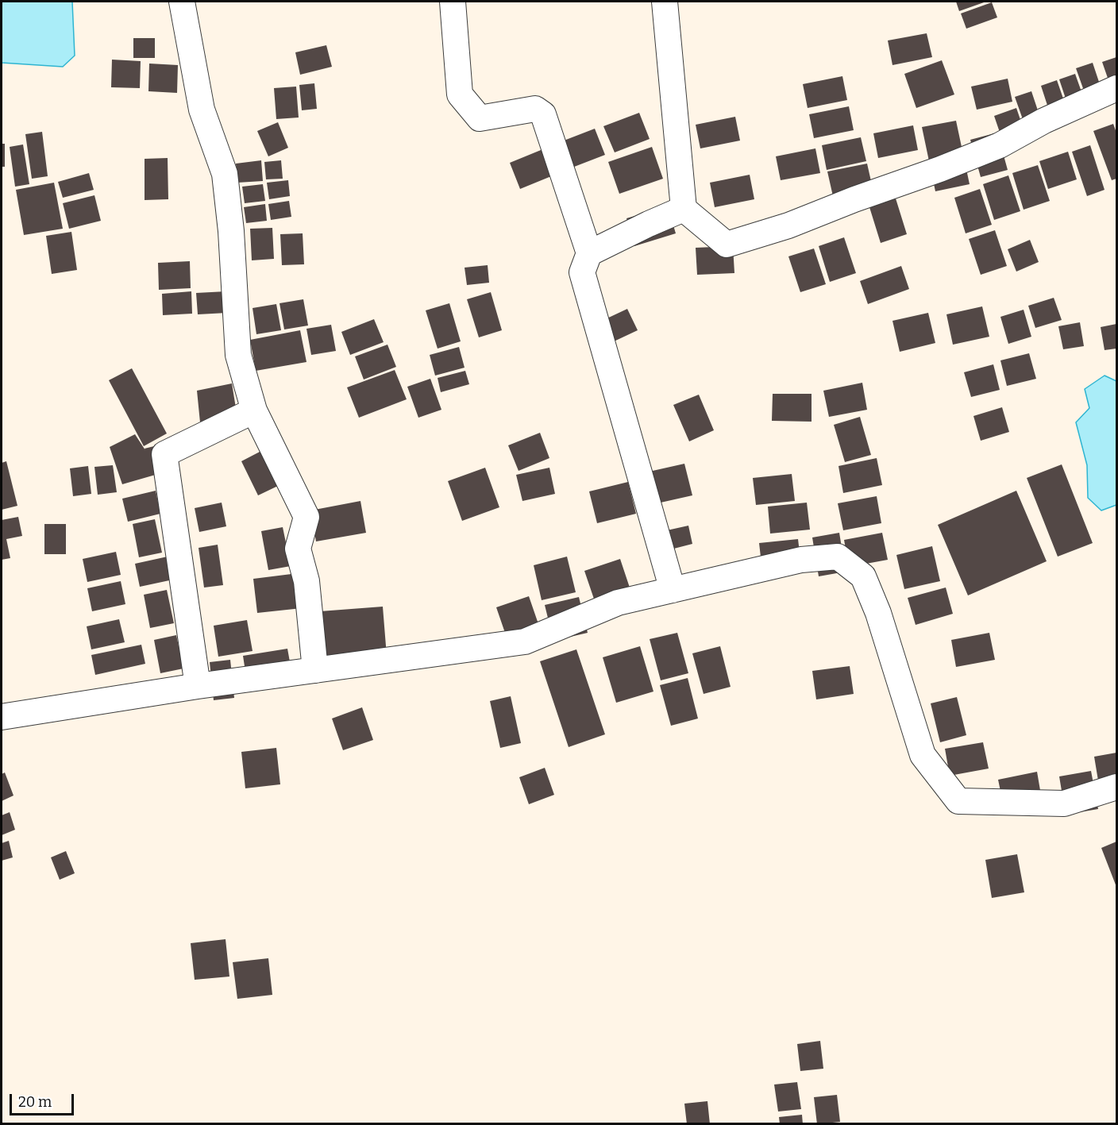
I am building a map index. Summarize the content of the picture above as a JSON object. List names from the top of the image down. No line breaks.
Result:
{"scale_bar":"20 m"}
